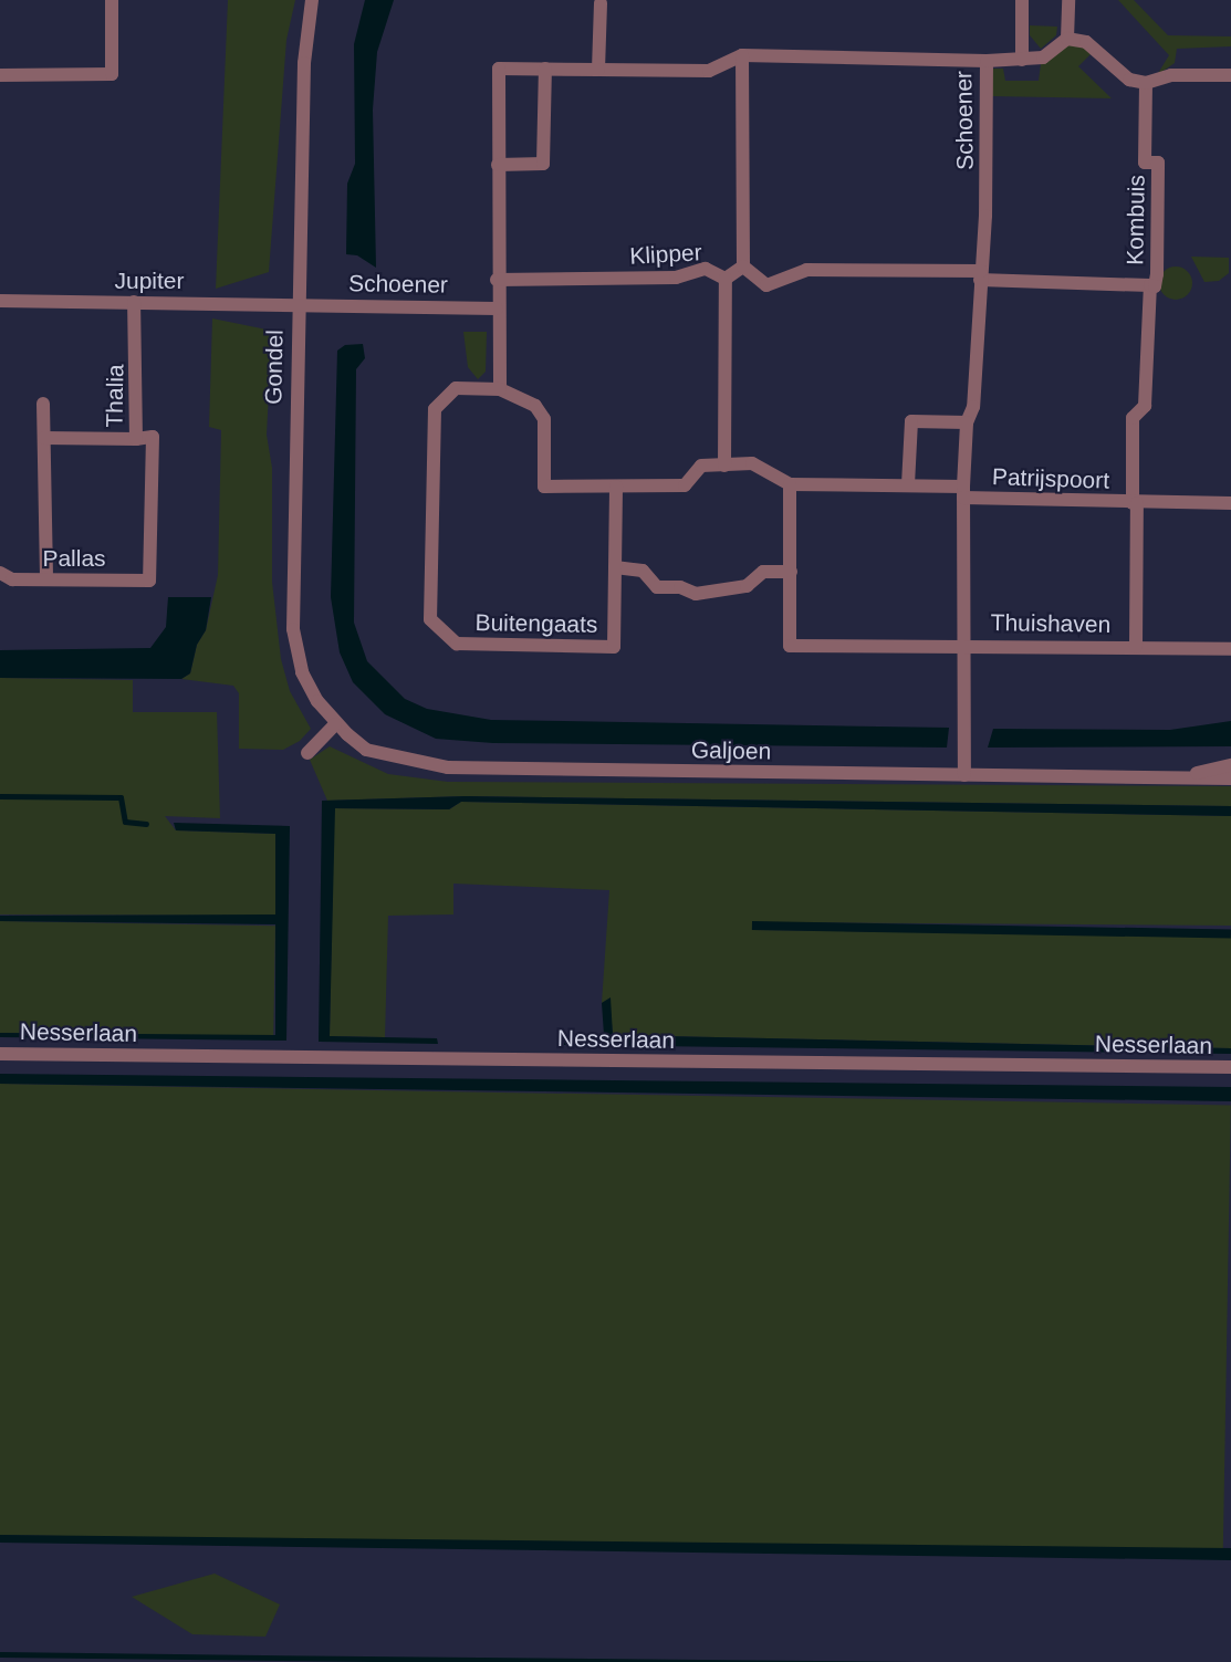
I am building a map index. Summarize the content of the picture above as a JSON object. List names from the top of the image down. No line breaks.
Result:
{"streets":{"street":["Schoener","Kombuis","Klipper","Jupiter","Gondel","Thalia","Patrijspoort","Pallas","Buitengaats","Thuishaven","Galjoen","Nesserlaan"]},"crossings":[["Schoener","Kombuis"],["Schoener","Klipper"],["Schoener","Jupiter"],["Schoener","Gondel"],["Schoener","Patrijspoort"],["Schoener","Buitengaats"],["Schoener","Thuishaven"],["Kombuis","Thuishaven"],["Jupiter","Gondel"],["Jupiter","Thalia"],["Gondel","Galjoen"],["Thalia","Pallas"],["Patrijspoort","Thuishaven"],["Thuishaven","Galjoen"]]}
